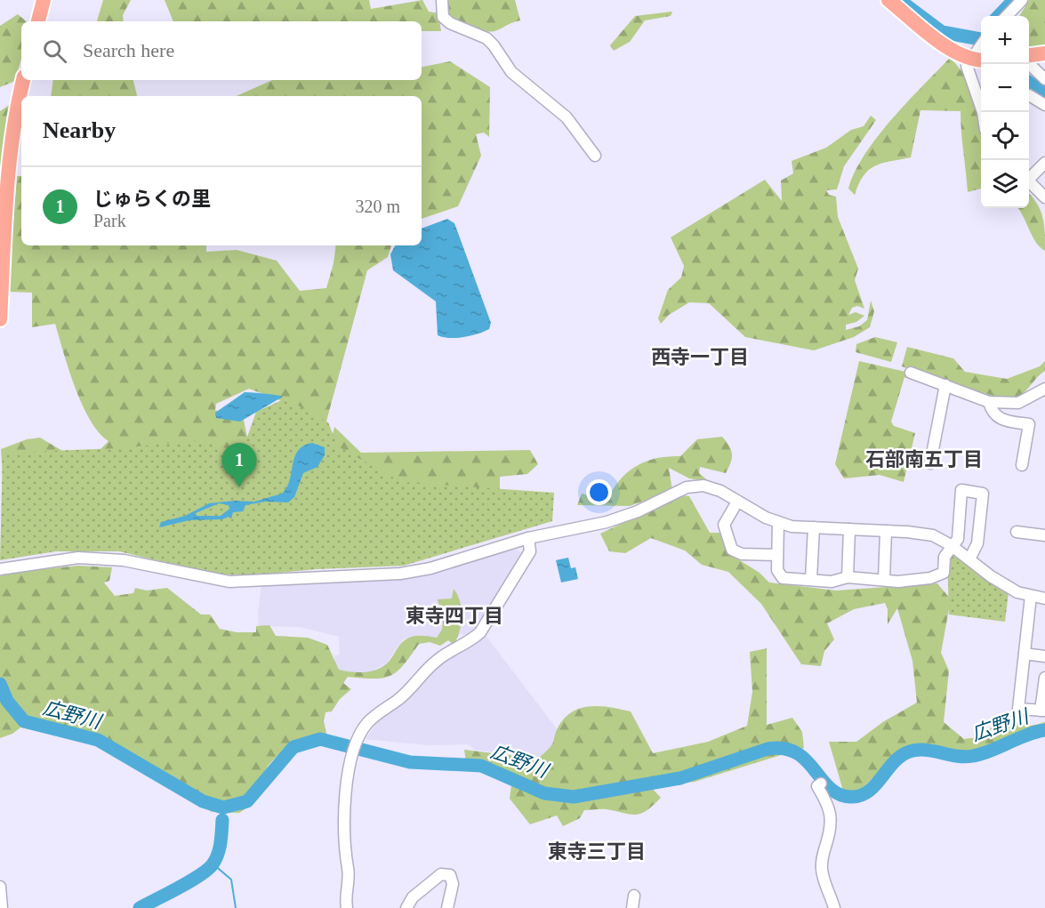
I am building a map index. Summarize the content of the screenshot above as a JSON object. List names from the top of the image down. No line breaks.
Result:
{"districts":["西寺一丁目","石部南五丁目","東寺四丁目","東寺三丁目"],"water":["広野川"],"page":{"map_buttons":["+","−"],"search":"Search here","heading":"Nearby","list":[{"mark":"1","name":"じゅらくの里","note":"Park","value":"320 m"}],"pins":"1"}}
